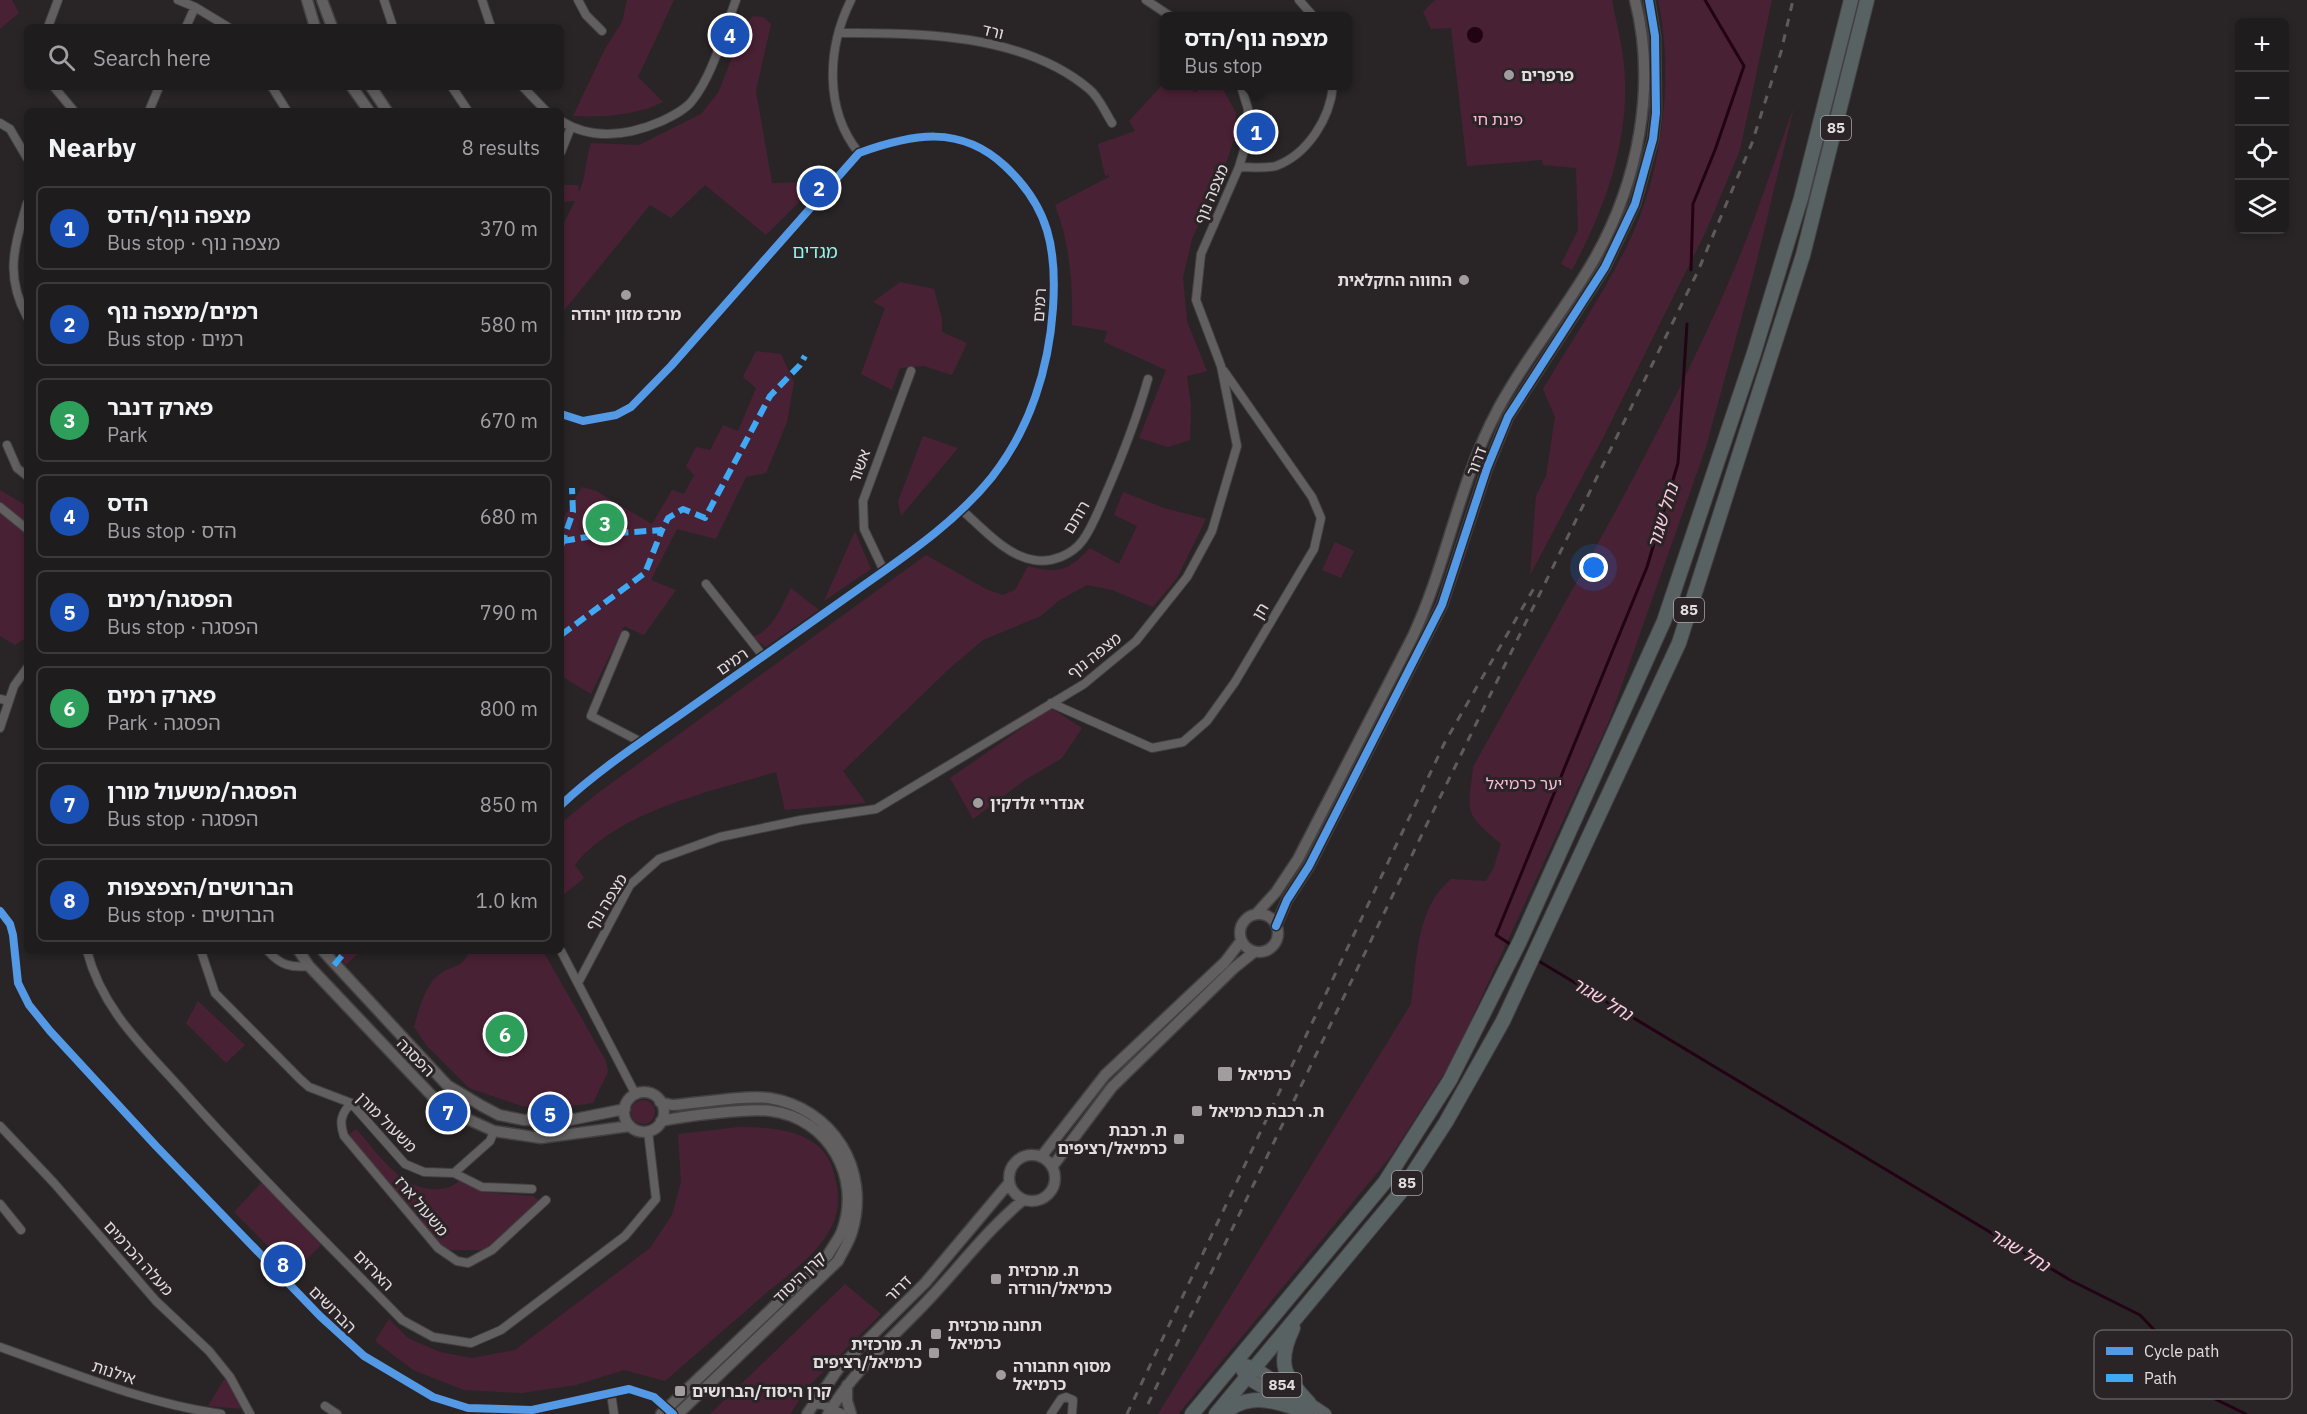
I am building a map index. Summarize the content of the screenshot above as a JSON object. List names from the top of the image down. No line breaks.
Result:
{"streets":{"highway":["85"],"main road":["854"],"street":["ורד","מצפה נוף","רמים","דרור","אשור","רותם","חן","הפסגה","משעול מורן","משעול ארז","מעלה הכרמים","הארזים","קרן היסוד","הברושים","אילנות"]},"crossings":[["85","854"],["מצפה נוף","חן"],["רמים","אשור"],["רמים","רותם"],["הפסגה","הארזים"],["הפסגה","קרן היסוד"],["משעול מורן","משעול ארז"],["הארזים","קרן היסוד"],["קרן היסוד","הברושים"]],"districts":["מגדים"],"water":["נחל שגור"],"parks":["פינת חי","יער כרמיאל"],"places":{"other":["פרפרים","החווה החקלאית","מרכז מזון יהודה","אנדריי זלדקין","מסוף תחבורה כרמיאל"],"transit":["כרמיאל","ת. רכבת כרמיאל","ת. רכבת כרמיאל/רציפים","ת. מרכזית כרמיאל/הורדה","תחנה מרכזית כרמיאל","ת. מרכזית כרמיאל/רציפים","קרן היסוד/הברושים"]},"legend":["Cycle path","Path"],"page":{"popup":["מצפה נוף/הדס","Bus stop"],"pins":["4","1","2","3","6","7","5","8"],"map_buttons":["+","−"],"search":"Search here","heading":["Nearby","8 results"],"list":[{"mark":"1","name":"מצפה נוף/הדס","note":"Bus stop · מצפה נוף","value":"370 m"},{"mark":"2","name":"רמים/מצפה נוף","note":"Bus stop · רמים","value":"580 m"},{"mark":"3","name":"פארק דנבר","note":"Park","value":"670 m"},{"mark":"4","name":"הדס","note":"Bus stop · הדס","value":"680 m"},{"mark":"5","name":"הפסגה/רמים","note":"Bus stop · הפסגה","value":"790 m"},{"mark":"6","name":"פארק רמים","note":"Park · הפסגה","value":"800 m"},{"mark":"7","name":"הפסגה/משעול מורן","note":"Bus stop · הפסגה","value":"850 m"},{"mark":"8","name":"הברושים/הצפצפות","note":"Bus stop · הברושים","value":"1.0 km"}]}}
